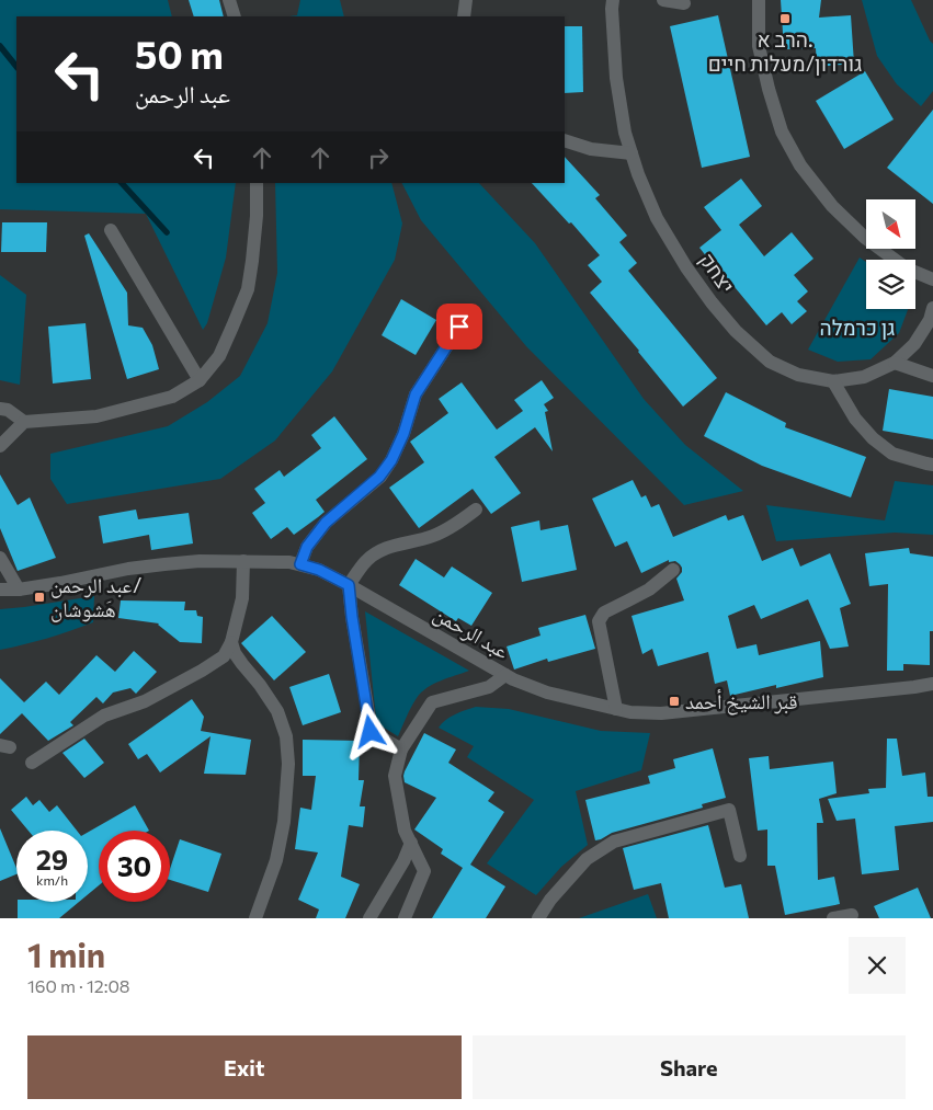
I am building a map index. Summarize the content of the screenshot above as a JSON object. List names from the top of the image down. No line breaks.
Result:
{"streets":{"street":["יצחק","عبد الرحمن"]},"parks":["גן כרמלה"],"places":{"transit":["הרב א. גורדון/מעלות חיים","عبد الرحمن/ هَشوشان","قبر الشيخ أحمد"]},"north":"bottom right","page":{"turn":["50 m","عبد الرحمن"],"speed":"29 km/h","limit":"30","heading":["1 min","160 m · 12:08"],"buttons":["Exit","Share"]}}
